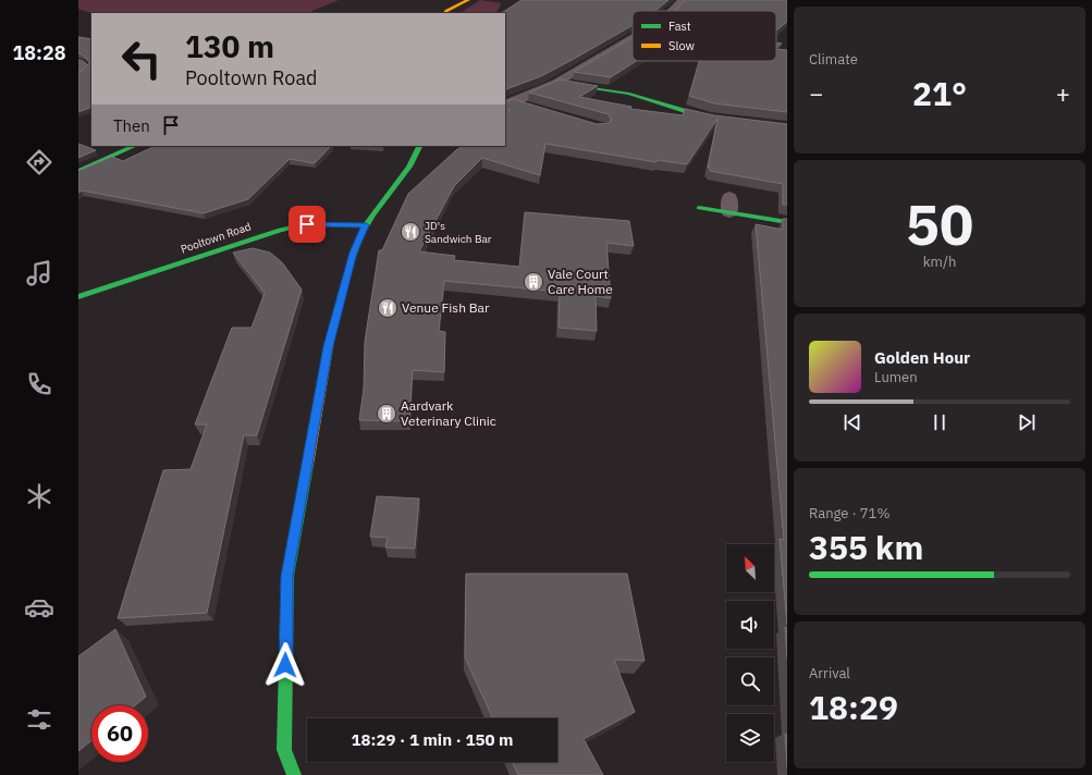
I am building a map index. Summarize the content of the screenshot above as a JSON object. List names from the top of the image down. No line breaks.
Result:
{"streets":{"main road":["Pooltown Road"]},"places":{"restaurant":["JD's Sandwich Bar","Venue Fish Bar"],"building":["Vale Court Care Home","Aardvark Veterinary Clinic"]},"legend":["Fast","Slow"],"north":"top left","page":{"tabs":"18:28","tile":["Climate",["50","km/h"],["Range · 71%","355 km"],["Arrival","18:29"]],"turn":["130 m","Pooltown Road"],"heat":["−","21°","+"],"then":"Then","song":["Golden Hour","Lumen"],"limit":"60","trip":"18:29 · 1 min · 150 m"}}
